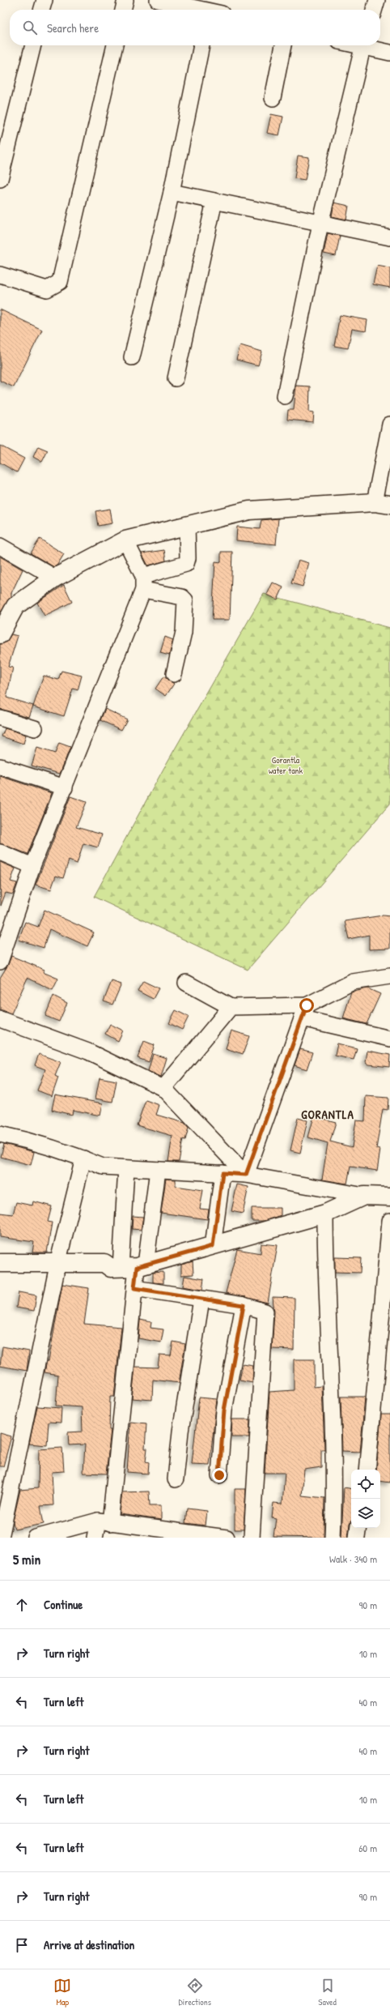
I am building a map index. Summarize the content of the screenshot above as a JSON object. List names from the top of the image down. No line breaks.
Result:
{"districts":["GORANTLA"],"parks":["Gorantla water tank"],"page":{"search":"Search here","heading":["5 min","Walk · 340 m"],"list":[["Continue","90 m"],["Turn right","10 m"],["Turn left","40 m"],["Turn right","40 m"],["Turn left","10 m"],["Turn left","60 m"],["Turn right","90 m"],"Arrive at destination"],"nav":["Map","Directions","Saved"]}}
